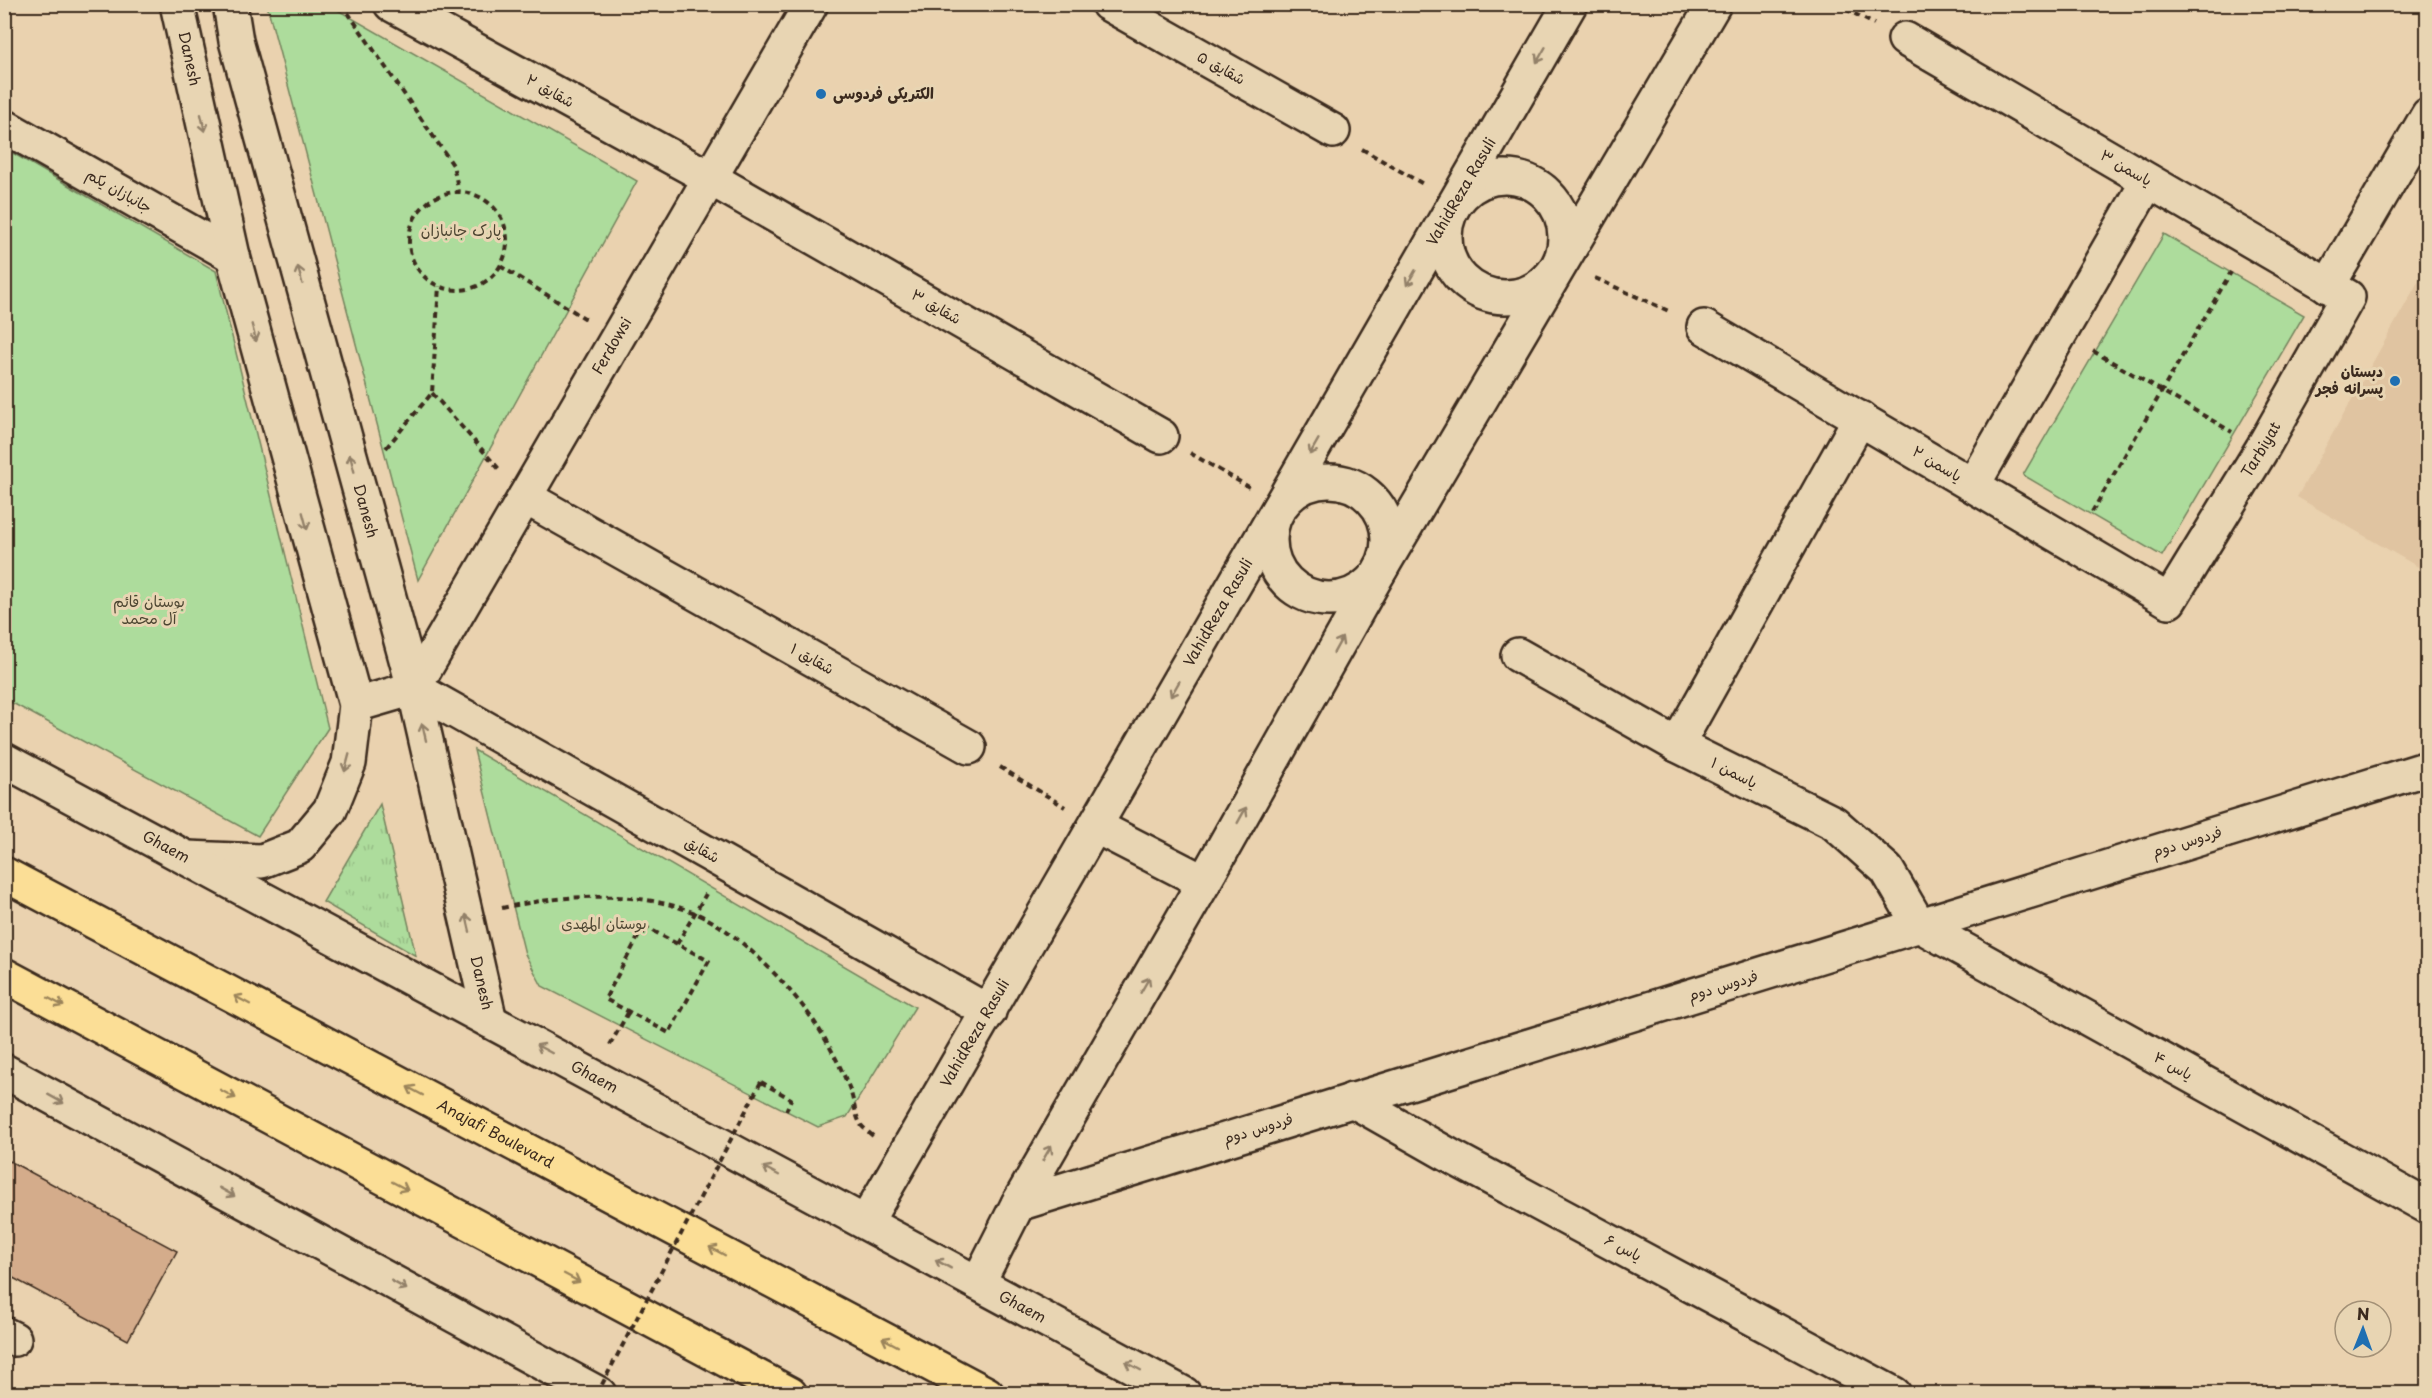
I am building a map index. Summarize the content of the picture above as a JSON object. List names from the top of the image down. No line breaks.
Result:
{"streets":{"main road":["Anajafi Boulevard"],"street":["Danesh","شقایق ۵","شقایق ۲","یاسمن ۳","جانبازان یکم","VahidReza Rasuli","شقایق ۳","Ferdowsi","Tarbiyat","یاسمن ۲","شقایق ۱","یاسمن ۱","فردوس دوم","Ghaem","شقایق","یاس ۴","یاس ۶"]},"crossings":[["Danesh","جانبازان یکم"],["Danesh","Ferdowsi"],["Danesh","Ghaem"],["Danesh","شقایق"],["شقایق ۲","شقایق ۳"],["شقایق ۲","Ferdowsi"],["یاسمن ۳","Tarbiyat"],["VahidReza Rasuli","Ghaem"],["VahidReza Rasuli","شقایق"],["شقایق ۳","Ferdowsi"],["Ferdowsi","شقایق ۱"],["Ferdowsi","شقایق"],["Tarbiyat","یاسمن ۲"],["یاسمن ۱","فردوس دوم"],["یاسمن ۱","یاس ۴"],["فردوس دوم","یاس ۴"],["فردوس دوم","یاس ۶"]],"parks":["پارک جانبازان","بوستان قائم آل محمد","بوستان المهدی"],"places":["الکتریکی فردوسی","دبستان پسرانه فجر"],"north":"top"}
